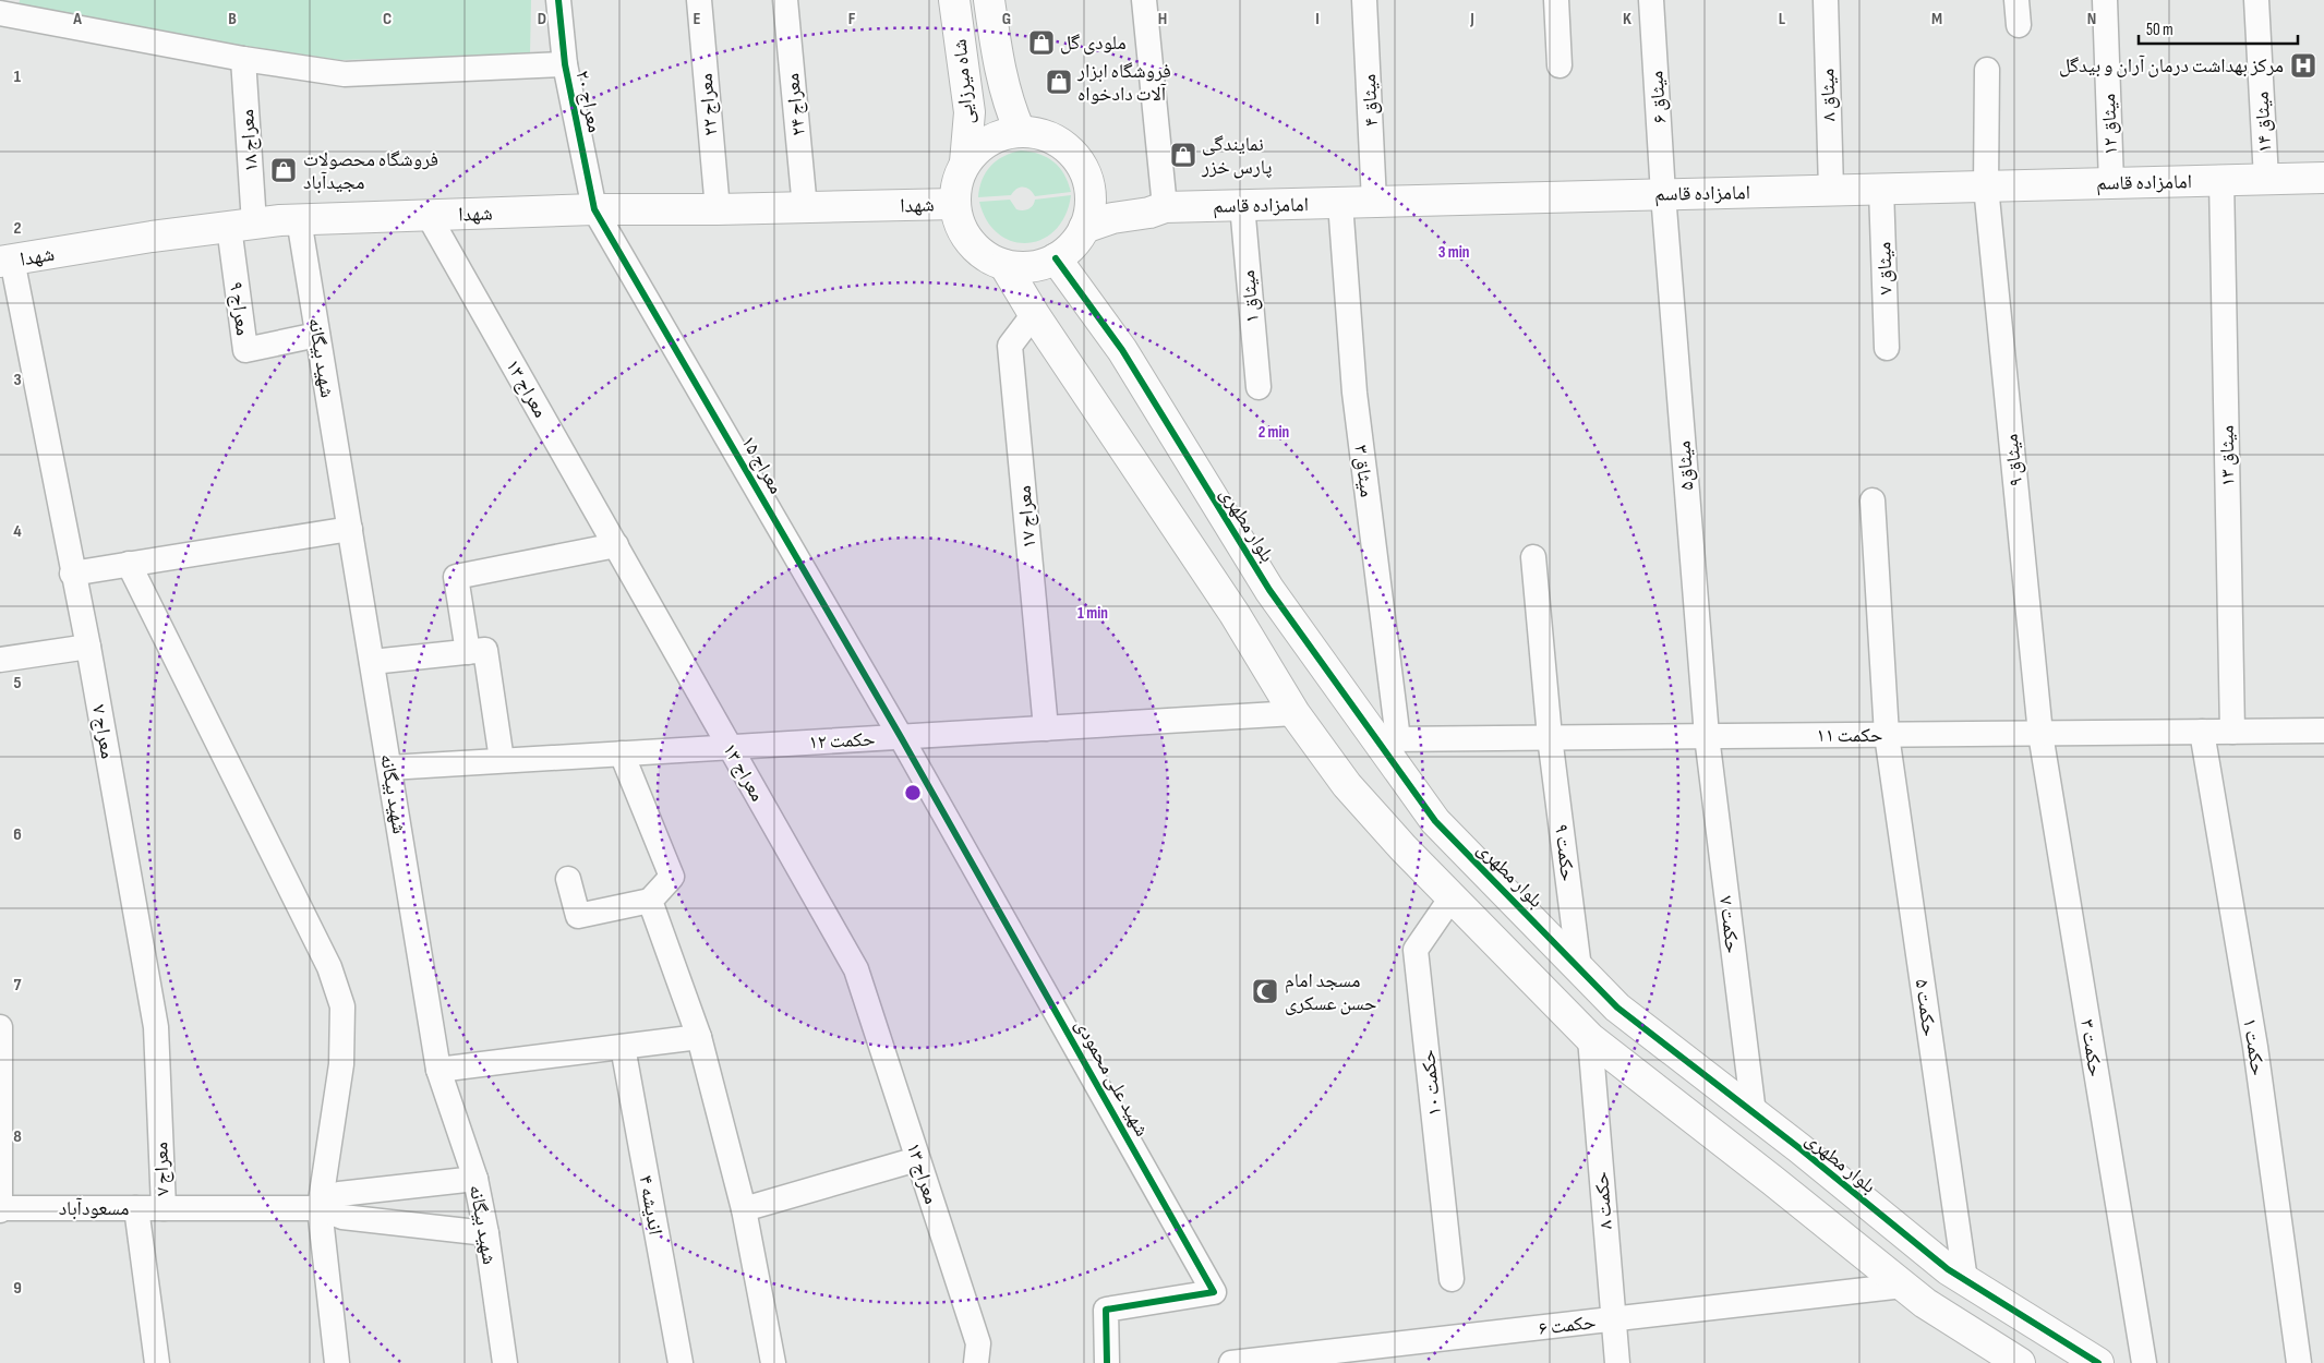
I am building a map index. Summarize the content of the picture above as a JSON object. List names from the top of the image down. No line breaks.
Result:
{"streets":{"street":["شاه میرزایی","میثاق ۸","میثاق ۶","میثاق ۴","معراج ۲۰","معراج ۲۲","معراج ۲۴","میثاق ۱۴","میثاق ۱۲","معراج ۱۸","امامزاده قاسم","شهدا","میثاق ۷","میثاق ۱","معراج ۹","شهید بیگانه","معراج ۱۳","میثاق ۱۳","میثاق ۹","معراج ۱۵","میثاق۵","میثاق ۳","معراج ۱۷","بلوار مطهری","معراج ۷","حکمت ۱۱","حکمت ۱۲","حکمت ۹","حکمت ۷","حکمت ۵","حکمت ۱","حکمت ۳","شهید علی محمودی","حکمت ۱۰","حکمت ۸","اندیشه ۴","مسعودآباد","حکمت ۶"]},"crossings":[["شاه میرزایی","امامزاده قاسم"],["شاه میرزایی","شهدا"],["شاه میرزایی","بلوار مطهری"],["میثاق ۸","امامزاده قاسم"],["میثاق ۶","امامزاده قاسم"],["میثاق ۶","میثاق۵"],["میثاق ۴","امامزاده قاسم"],["معراج ۲۰","شهدا"],["معراج ۲۰","معراج ۱۵"],["معراج ۲۲","شهدا"],["معراج ۲۴","شهدا"],["میثاق ۱۴","امامزاده قاسم"],["میثاق ۱۲","امامزاده قاسم"],["معراج ۱۸","شهدا"],["معراج ۱۸","معراج ۹"],["امامزاده قاسم","شهدا"],["امامزاده قاسم","میثاق ۷"],["امامزاده قاسم","میثاق ۱"],["امامزاده قاسم","میثاق ۱۳"],["امامزاده قاسم","میثاق ۹"],["امامزاده قاسم","میثاق۵"],["امامزاده قاسم","میثاق ۳"],["امامزاده قاسم","بلوار مطهری"],["شهدا","معراج ۹"],["شهدا","شهید بیگانه"],["شهدا","معراج ۱۳"],["شهدا","معراج ۱۵"],["شهدا","بلوار مطهری"],["شهدا","معراج ۷"],["معراج ۹","شهید بیگانه"],["شهید بیگانه","حکمت ۱۲"],["شهید بیگانه","مسعودآباد"],["معراج ۱۳","حکمت ۱۲"],["میثاق ۱۳","حکمت ۱۱"],["میثاق ۹","حکمت ۱۱"],["میثاق ۹","حکمت ۳"],["معراج ۱۵","حکمت ۱۲"],["معراج ۱۵","شهید علی محمودی"],["میثاق۵","حکمت ۱۱"],["میثاق۵","حکمت ۷"],["میثاق ۳","بلوار مطهری"],["میثاق ۳","حکمت ۱۱"],["معراج ۱۷","حکمت ۱۲"],["بلوار مطهری","حکمت ۱۱"],["بلوار مطهری","حکمت ۹"],["بلوار مطهری","حکمت ۷"],["بلوار مطهری","حکمت ۵"],["معراج ۷","مسعودآباد"],["حکمت ۱۱","حکمت ۹"],["حکمت ۱۱","حکمت ۷"],["حکمت ۱۱","حکمت ۵"],["حکمت ۱۱","حکمت ۱"],["حکمت ۱۱","حکمت ۳"],["حکمت ۱۲","شهید علی محمودی"],["حکمت ۸","حکمت ۶"]],"places":{"shop":["ملودی گل","فروشگاه ابزار آلات دادخواه","نمایندگی پارس خزر","فروشگاه محصولات مجیدآباد"],"hospital":["مرکز بهداشت درمان آران و بیدگل"],"mosque":["مسجد امام حسن عسکری"]},"scale_bar":"50 m","grid":{"columns":["A","B","C","D","E","F","G","H","I","J","K","L","M","N"],"rows":["1","2","3","4","5","6","7","8","9"]},"rings":["3 min","2 min","1 min"]}
